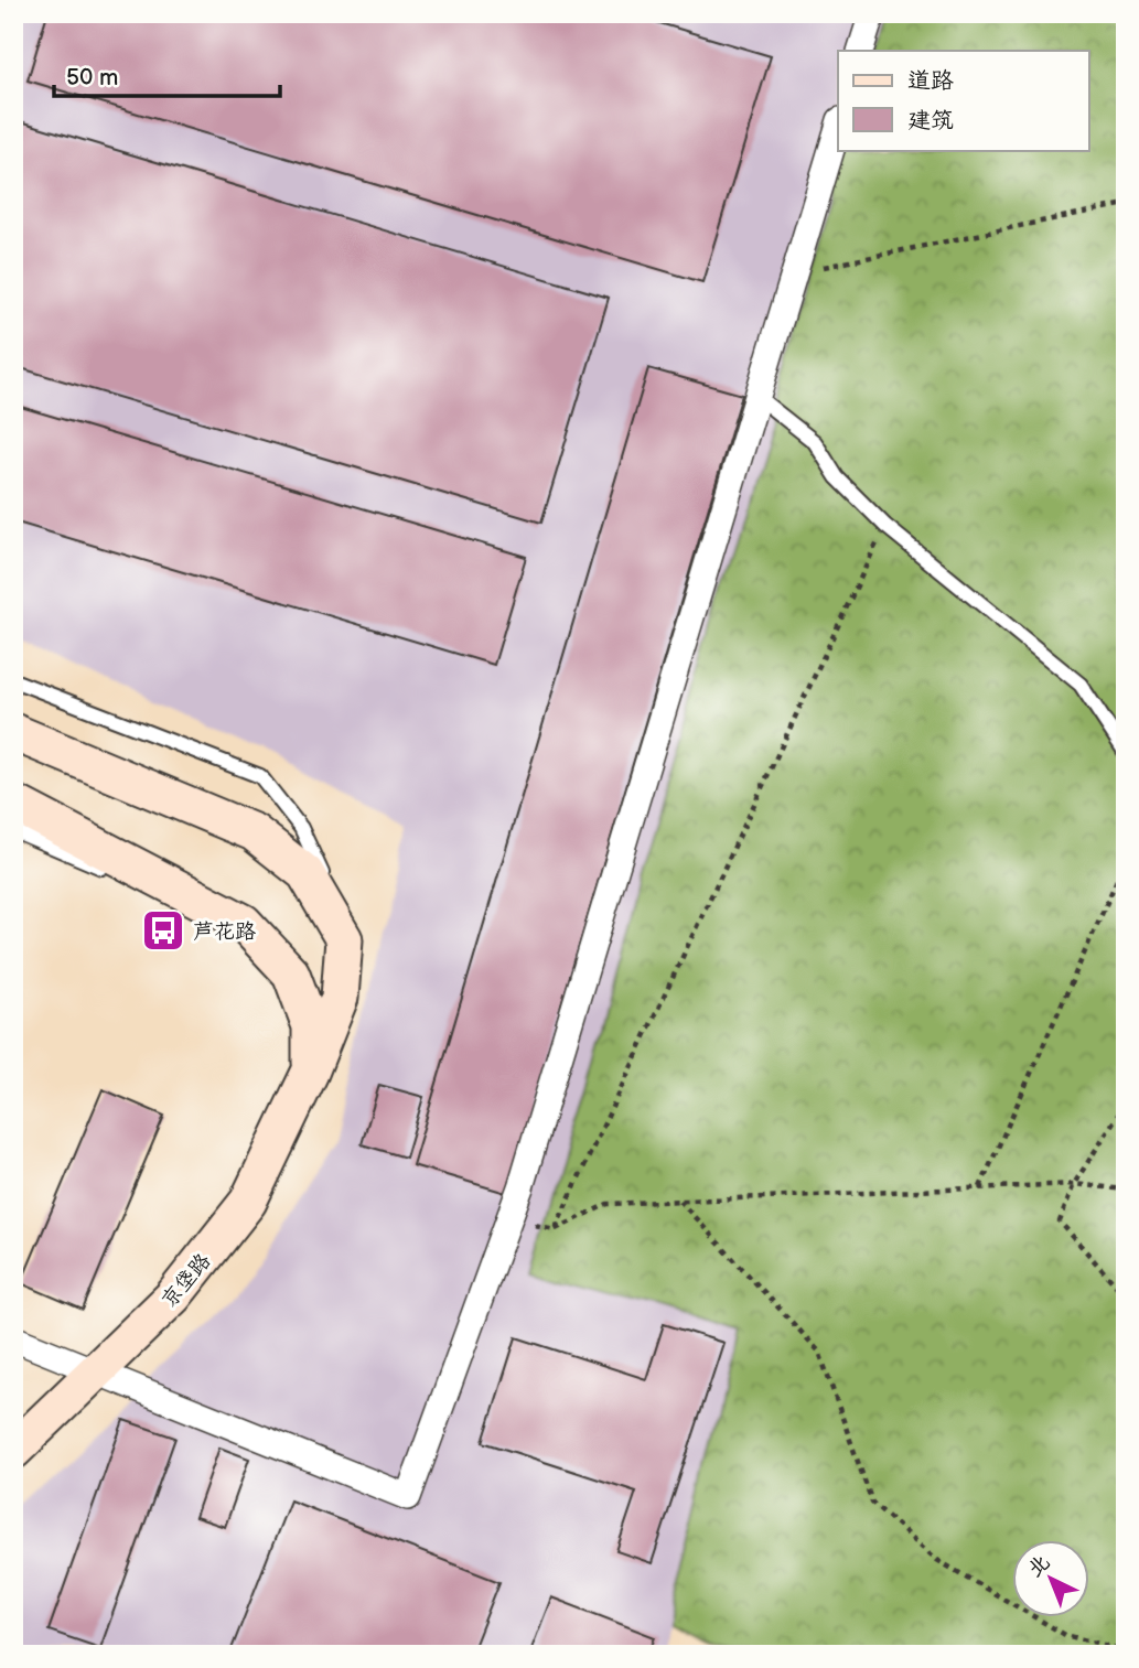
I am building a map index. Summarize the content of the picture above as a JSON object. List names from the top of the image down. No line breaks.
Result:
{"streets":{"main road":["京垡路"]},"places":{"bus stop":["芦花路"]},"legend":["道路","建筑"],"scale_bar":"50 m","north":"top left"}
